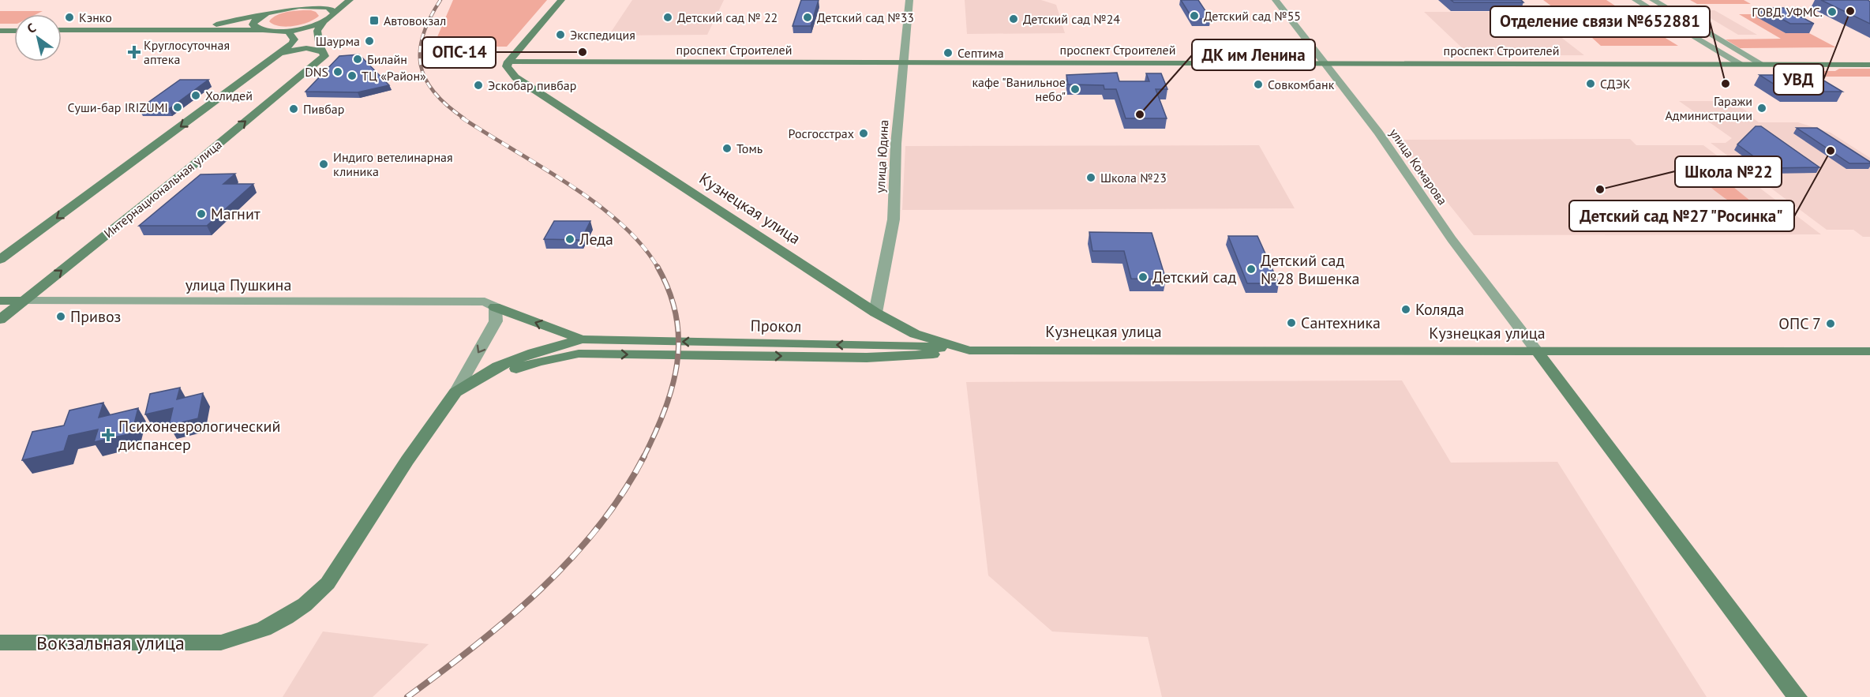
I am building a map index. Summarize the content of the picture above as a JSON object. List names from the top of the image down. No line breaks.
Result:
{"streets":{"main road":["проспект Строителей","Интернациональная улица","Кузнецкая улица","улица Пушкина","Прокол","Вокзальная улица"],"street":["улица Юдина","улица Комарова"]},"crossings":[["проспект Строителей","улица Юдина"],["проспект Строителей","улица Комарова"],["проспект Строителей","Кузнецкая улица"],["улица Юдина","Кузнецкая улица"],["улица Комарова","Кузнецкая улица"],["Интернациональная улица","улица Пушкина"],["Кузнецкая улица","Прокол"]],"places":{"other":["УВД","ГОВД. УФМС.","Детский сад №55","Кэнко","Детский сад № 22","Детский сад №33","Детский сад №24","Экспедиция","Шаурма","ОПС-14","Септима","Билайн","DNS","ТЦ «Район»","СДЭК","Отделение связи №652881","Совкомбанк","Эскобар пивбар","кафе \"Ванильное небо\"","Холидей","Суши-бар IRIZUMI","Гаражи Администрации","Пивбар","ДК им Ленина","Росгосстрах","Томь","Детский сад №27 \"Росинка\"","Индиго ветелинарная клиника","Школа №23","Школа №22","Магнит","Леда","Детский сад №28 Вишенка","Детский сад","Коляда","Привоз","Сантехника","ОПС 7"],"transit":["Автовокзал"],"health":["Круглосуточная аптека","Психоневрологический диспансер"]},"north":"top left"}
